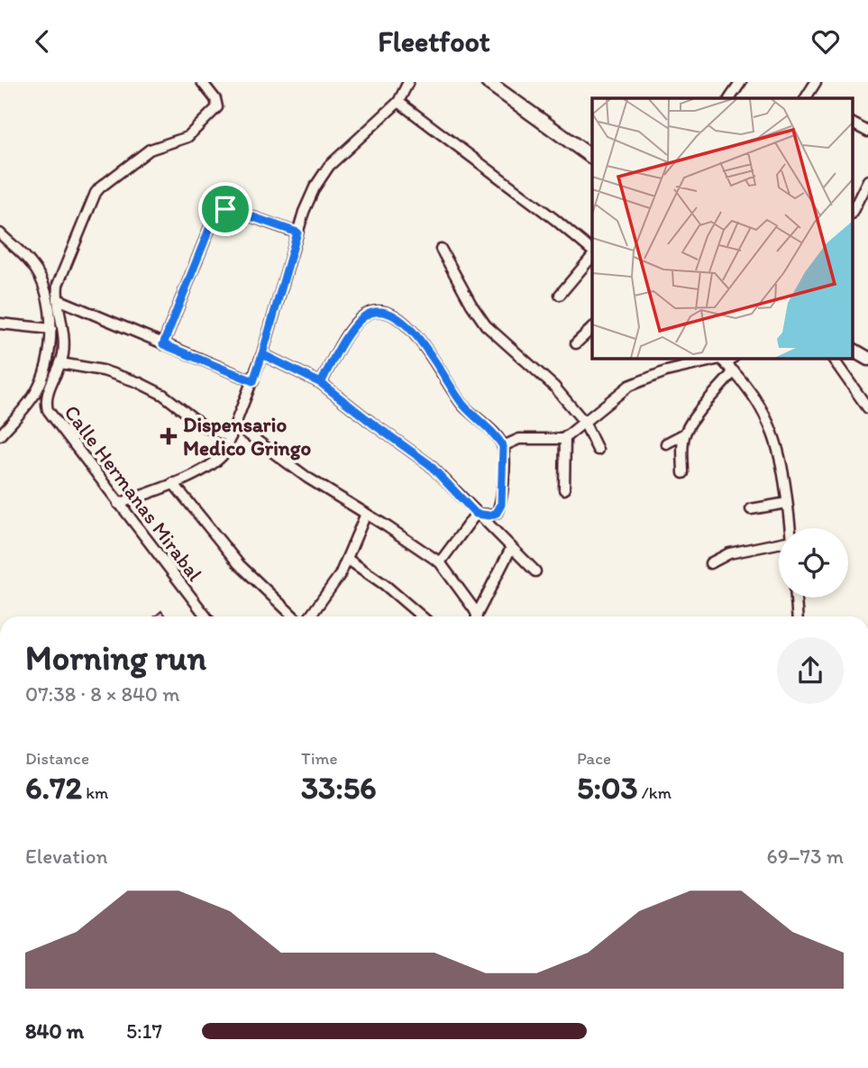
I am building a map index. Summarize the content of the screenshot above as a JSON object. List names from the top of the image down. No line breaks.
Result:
{"streets":{"street":["Calle Hermanas Mirabal"]},"places":{"health":["Dispensario Medico Gringo"]},"page":{"header":"Fleetfoot","heading":["Morning run","07:38 · 8 × 840 m"],"stats":[["Distance","6.72 km"],["Time","33:56"],["Pace","5:03 /km"]],"chart":["Elevation","69–73 m"],"list":[{"name":"840 m","note":"5:17"}]}}
